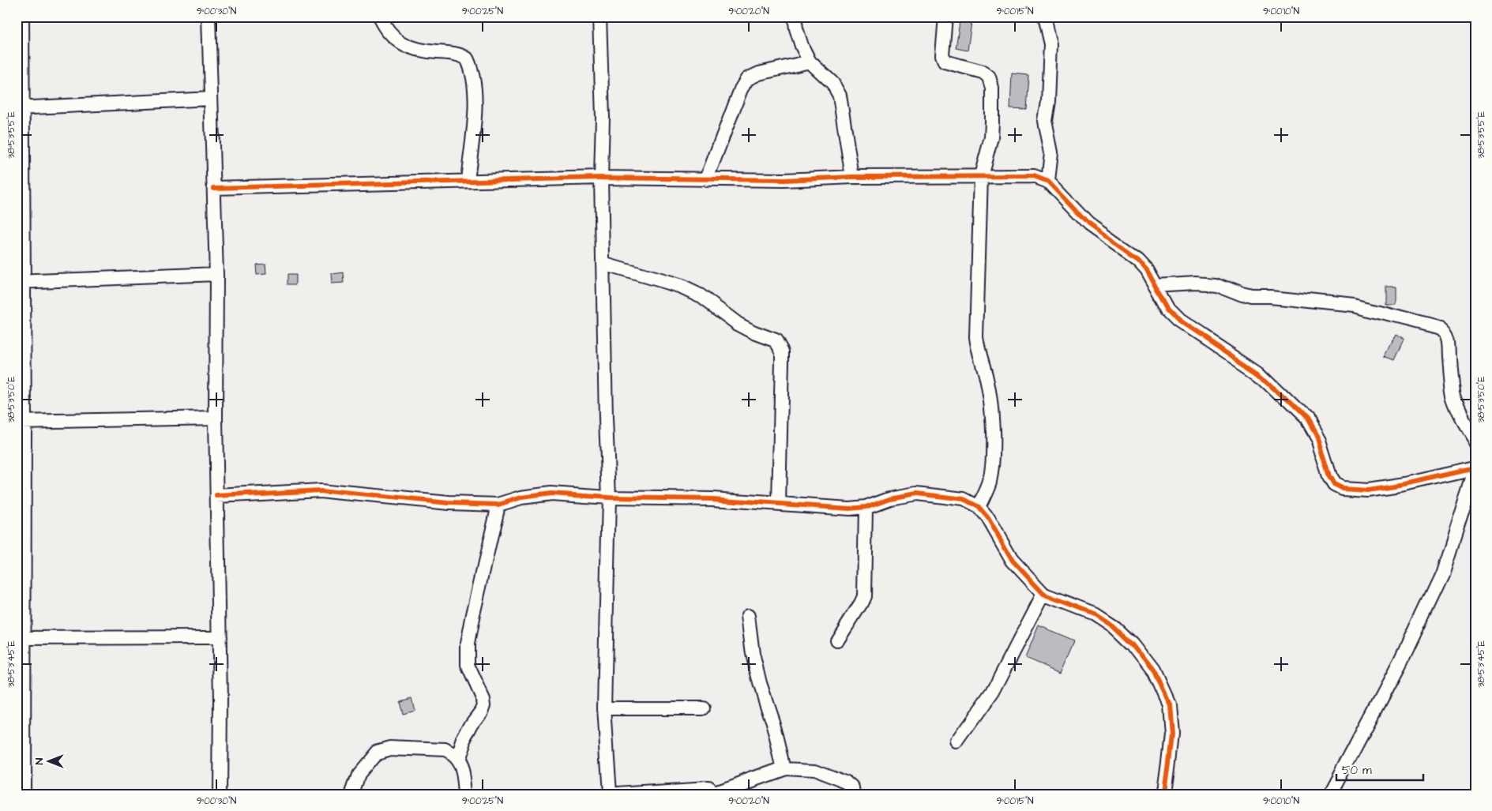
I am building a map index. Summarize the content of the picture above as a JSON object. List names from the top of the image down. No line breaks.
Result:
{"scale_bar":"50 m","north":"left","coordinates":["9°00'30\"N","9°00'25\"N","9°00'20\"N","9°00'15\"N","9°00'10\"N","38°53'55\"E","38°53'50\"E","38°53'45\"E"]}
